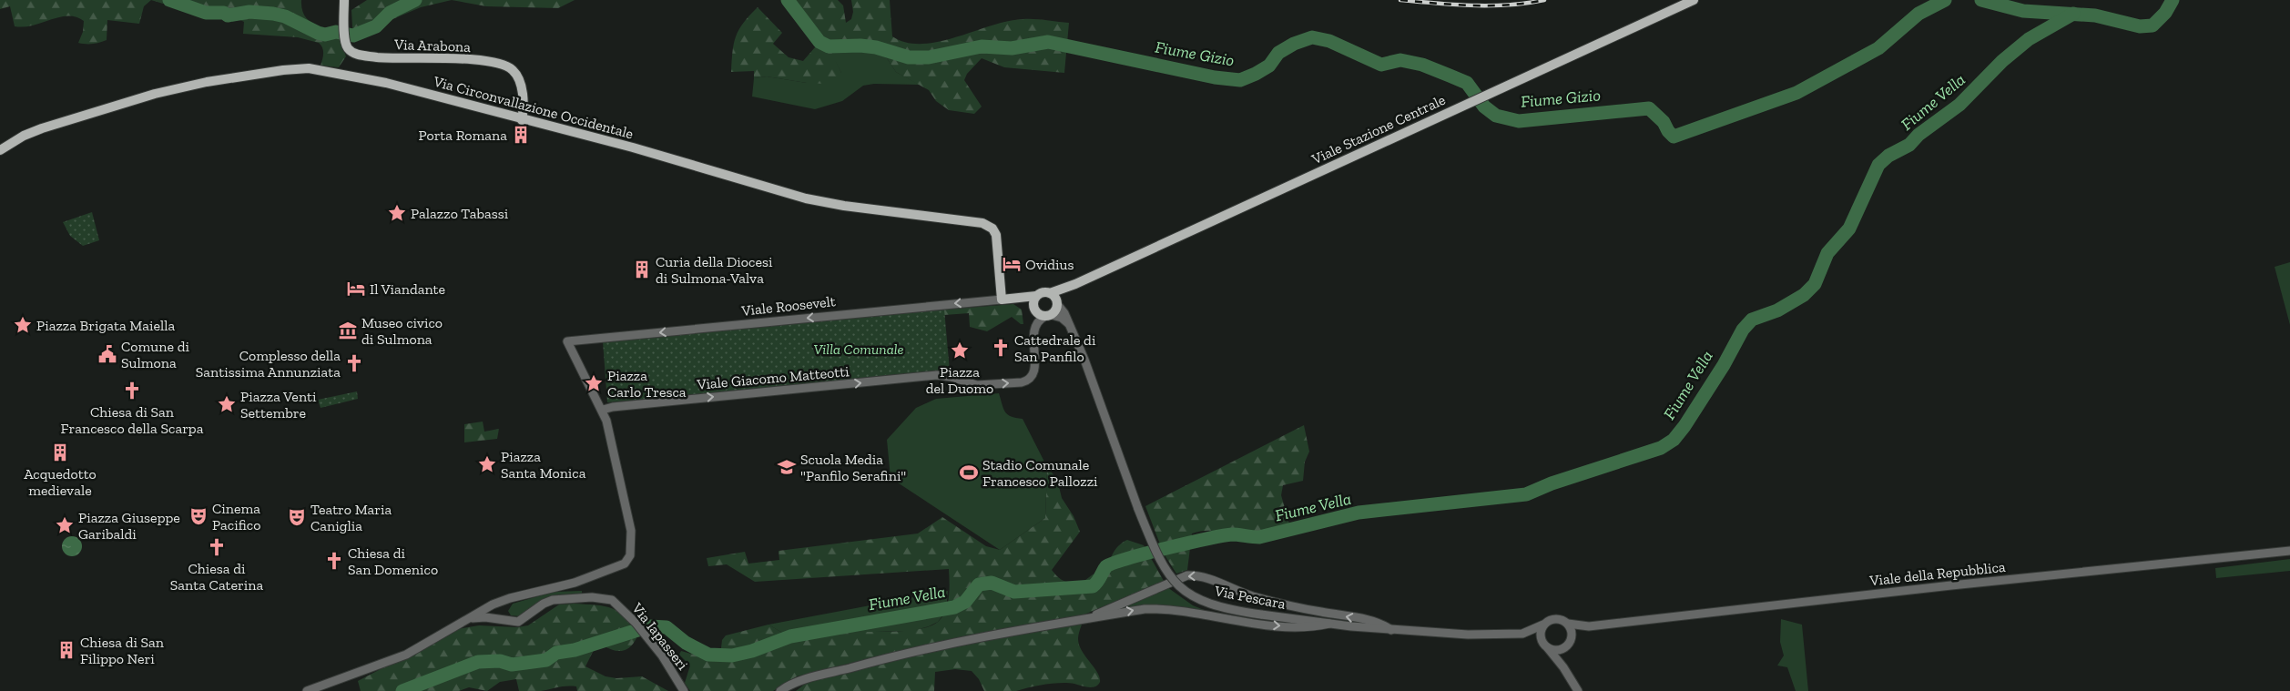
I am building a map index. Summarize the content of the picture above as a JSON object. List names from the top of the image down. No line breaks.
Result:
{"streets":{"main road":["Via Arabona","Via Circonvallazione Occidentale","Viale Stazione Centrale","Viale Roosevelt"],"street":["Viale Giacomo Matteotti","Viale della Repubblica","Via Pescara","Via Iapasseri"]},"crossings":[["Via Arabona","Via Circonvallazione Occidentale"],["Via Circonvallazione Occidentale","Viale Roosevelt"],["Viale Stazione Centrale","Viale Roosevelt"],["Viale Stazione Centrale","Viale Giacomo Matteotti"],["Viale Stazione Centrale","Via Pescara"],["Viale Roosevelt","Viale Giacomo Matteotti"],["Viale Roosevelt","Via Pescara"],["Viale Giacomo Matteotti","Via Pescara"],["Viale della Repubblica","Via Pescara"]],"one_way":["Viale Roosevelt","Viale Giacomo Matteotti"],"water":["Fiume Gizio","Fiume Vella"],"parks":["Villa Comunale"],"places":{"building":["Porta Romana","Curia della Diocesi di Sulmona-Valva","Acquedotto medievale","Chiesa di San Filippo Neri"],"place":["Palazzo Tabassi","Piazza Brigata Maiella","Piazza del Duomo","Piazza Carlo Tresca","Piazza Venti Settembre","Piazza Santa Monica","Piazza Giuseppe Garibaldi"],"hotel":["Ovidius","Il Viandante"],"museum":["Museo civico di Sulmona"],"church":["Cattedrale di San Panfilo","Complesso della Santissima Annunziata","Chiesa di San Francesco della Scarpa","Chiesa di Santa Caterina","Chiesa di San Domenico"],"public building":["Comune di Sulmona"],"school or university":["Scuola Media \"Panfilo Serafini\""],"sports":["Stadio Comunale Francesco Pallozzi"],"theatre":["Cinema Pacifico","Teatro Maria Caniglia"]}}
